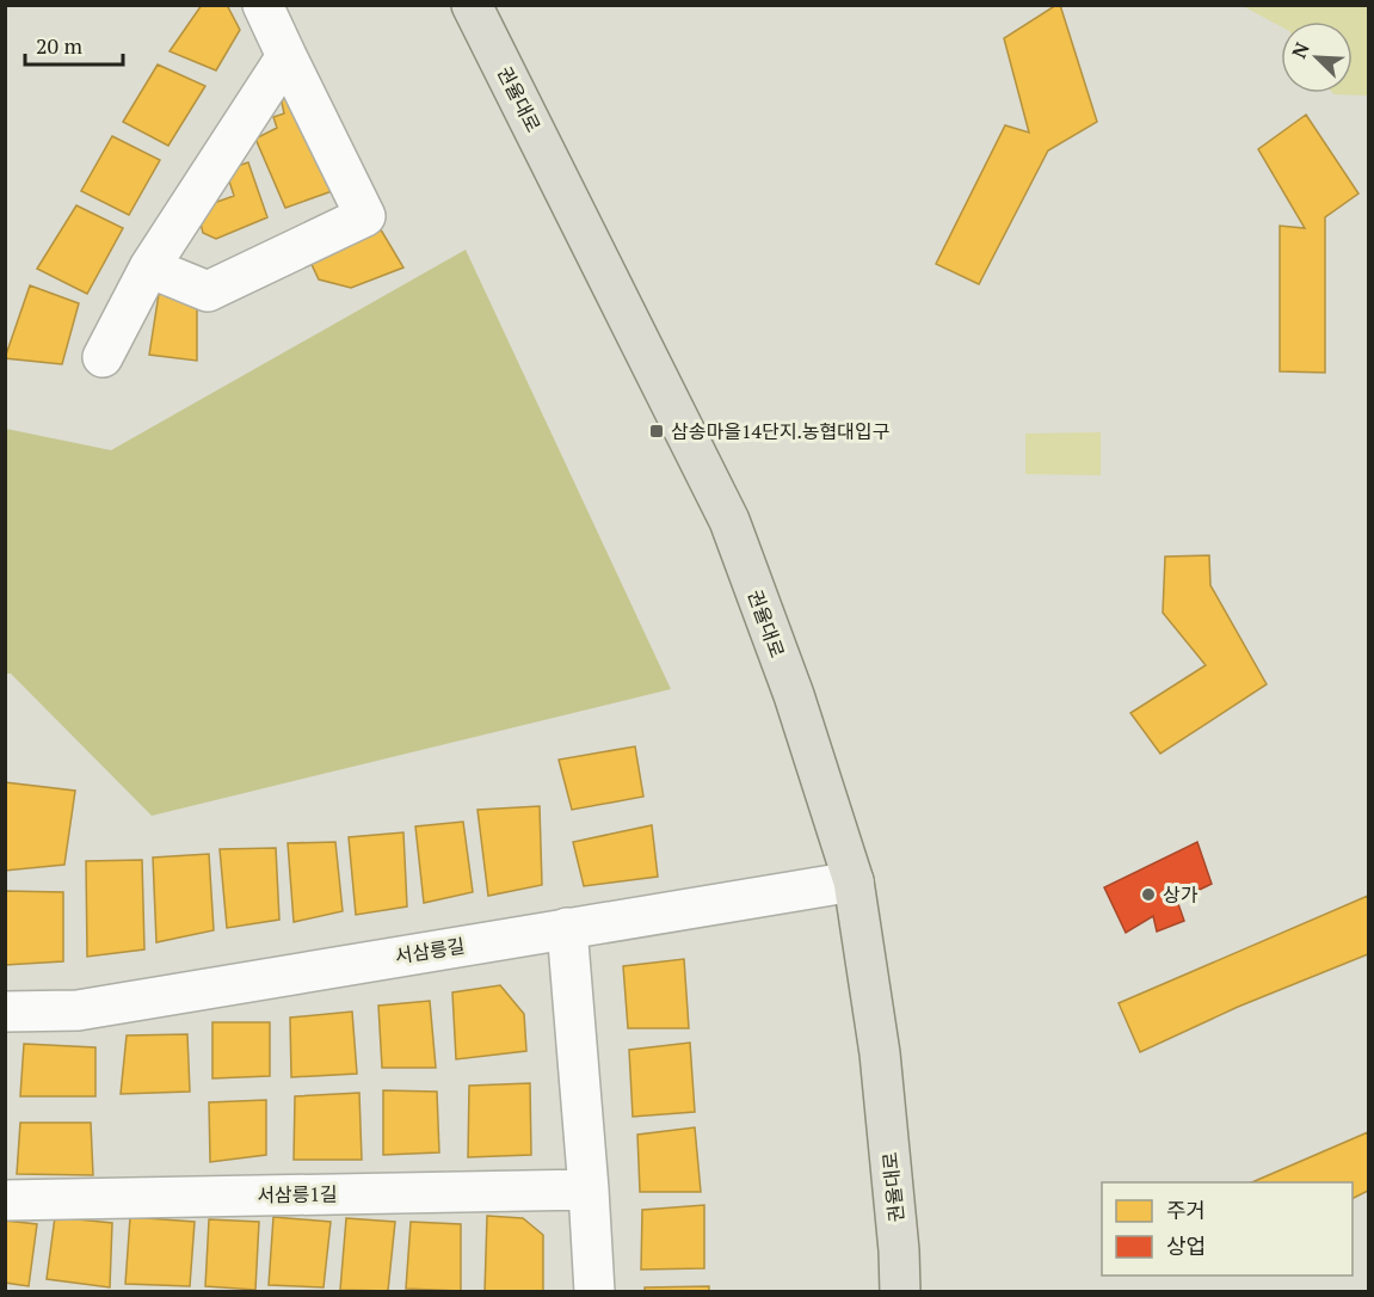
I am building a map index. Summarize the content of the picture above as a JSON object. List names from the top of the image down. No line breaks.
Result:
{"streets":{"main road":["권율대로"],"street":["서삼릉길","서삼릉1길"]},"crossings":[["권율대로","서삼릉길"]],"places":{"transit":["삼송마을14단지.농협대입구"],"other":["상가"]},"legend":["주거","상업"],"scale_bar":"20 m","north":"top left"}
